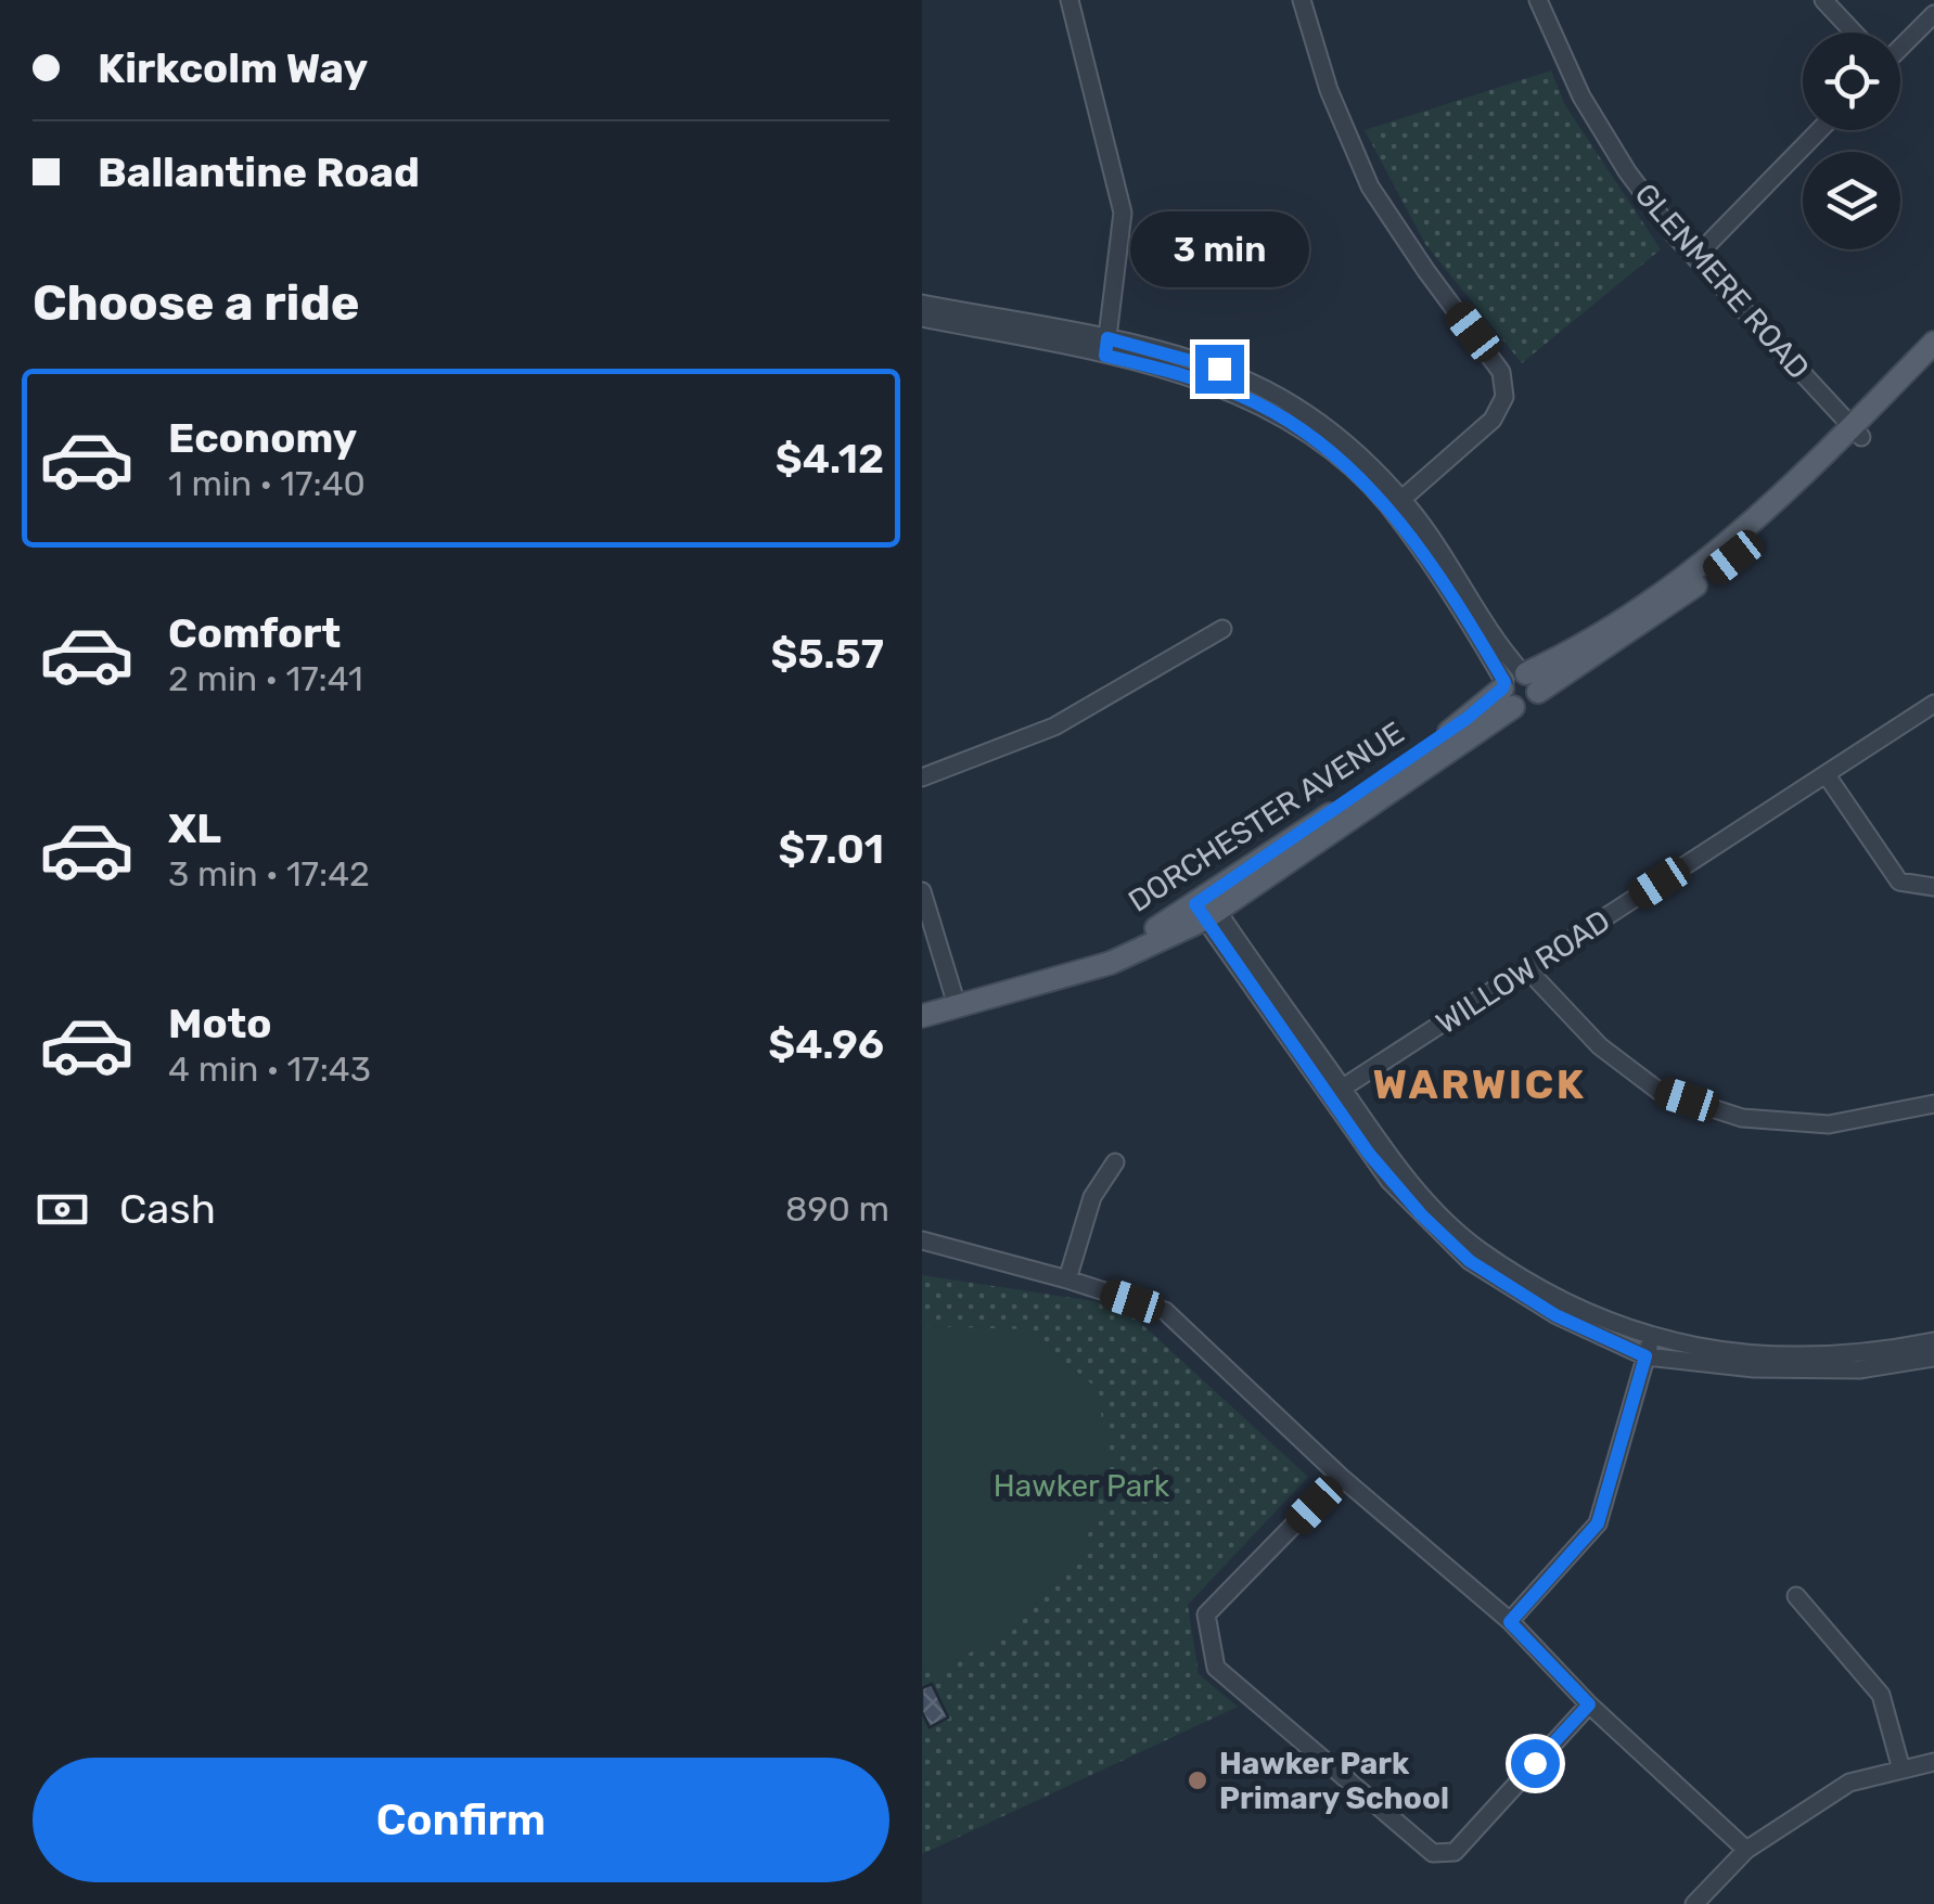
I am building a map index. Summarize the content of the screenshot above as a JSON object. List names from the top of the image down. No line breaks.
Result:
{"streets":{"main road":["DORCHESTER AVENUE"],"street":["GLENMERE ROAD","WILLOW ROAD"]},"crossings":[["GLENMERE ROAD","DORCHESTER AVENUE"]],"districts":["WARWICK"],"parks":["Hawker Park"],"places":["Hawker Park Primary School"],"page":{"banner":["Kirkcolm Way","Ballantine Road"],"bubble":"3 min","heading":"Choose a ride","list":[{"name":"Economy","note":"1 min · 17:40","value":"$4.12"},{"name":"Comfort","note":"2 min · 17:41","value":"$5.57"},{"name":"XL","note":"3 min · 17:42","value":"$7.01"},{"name":"Moto","note":"4 min · 17:43","value":"$4.96"}],"pay":["Cash","890 m"],"buttons":"Confirm"}}
